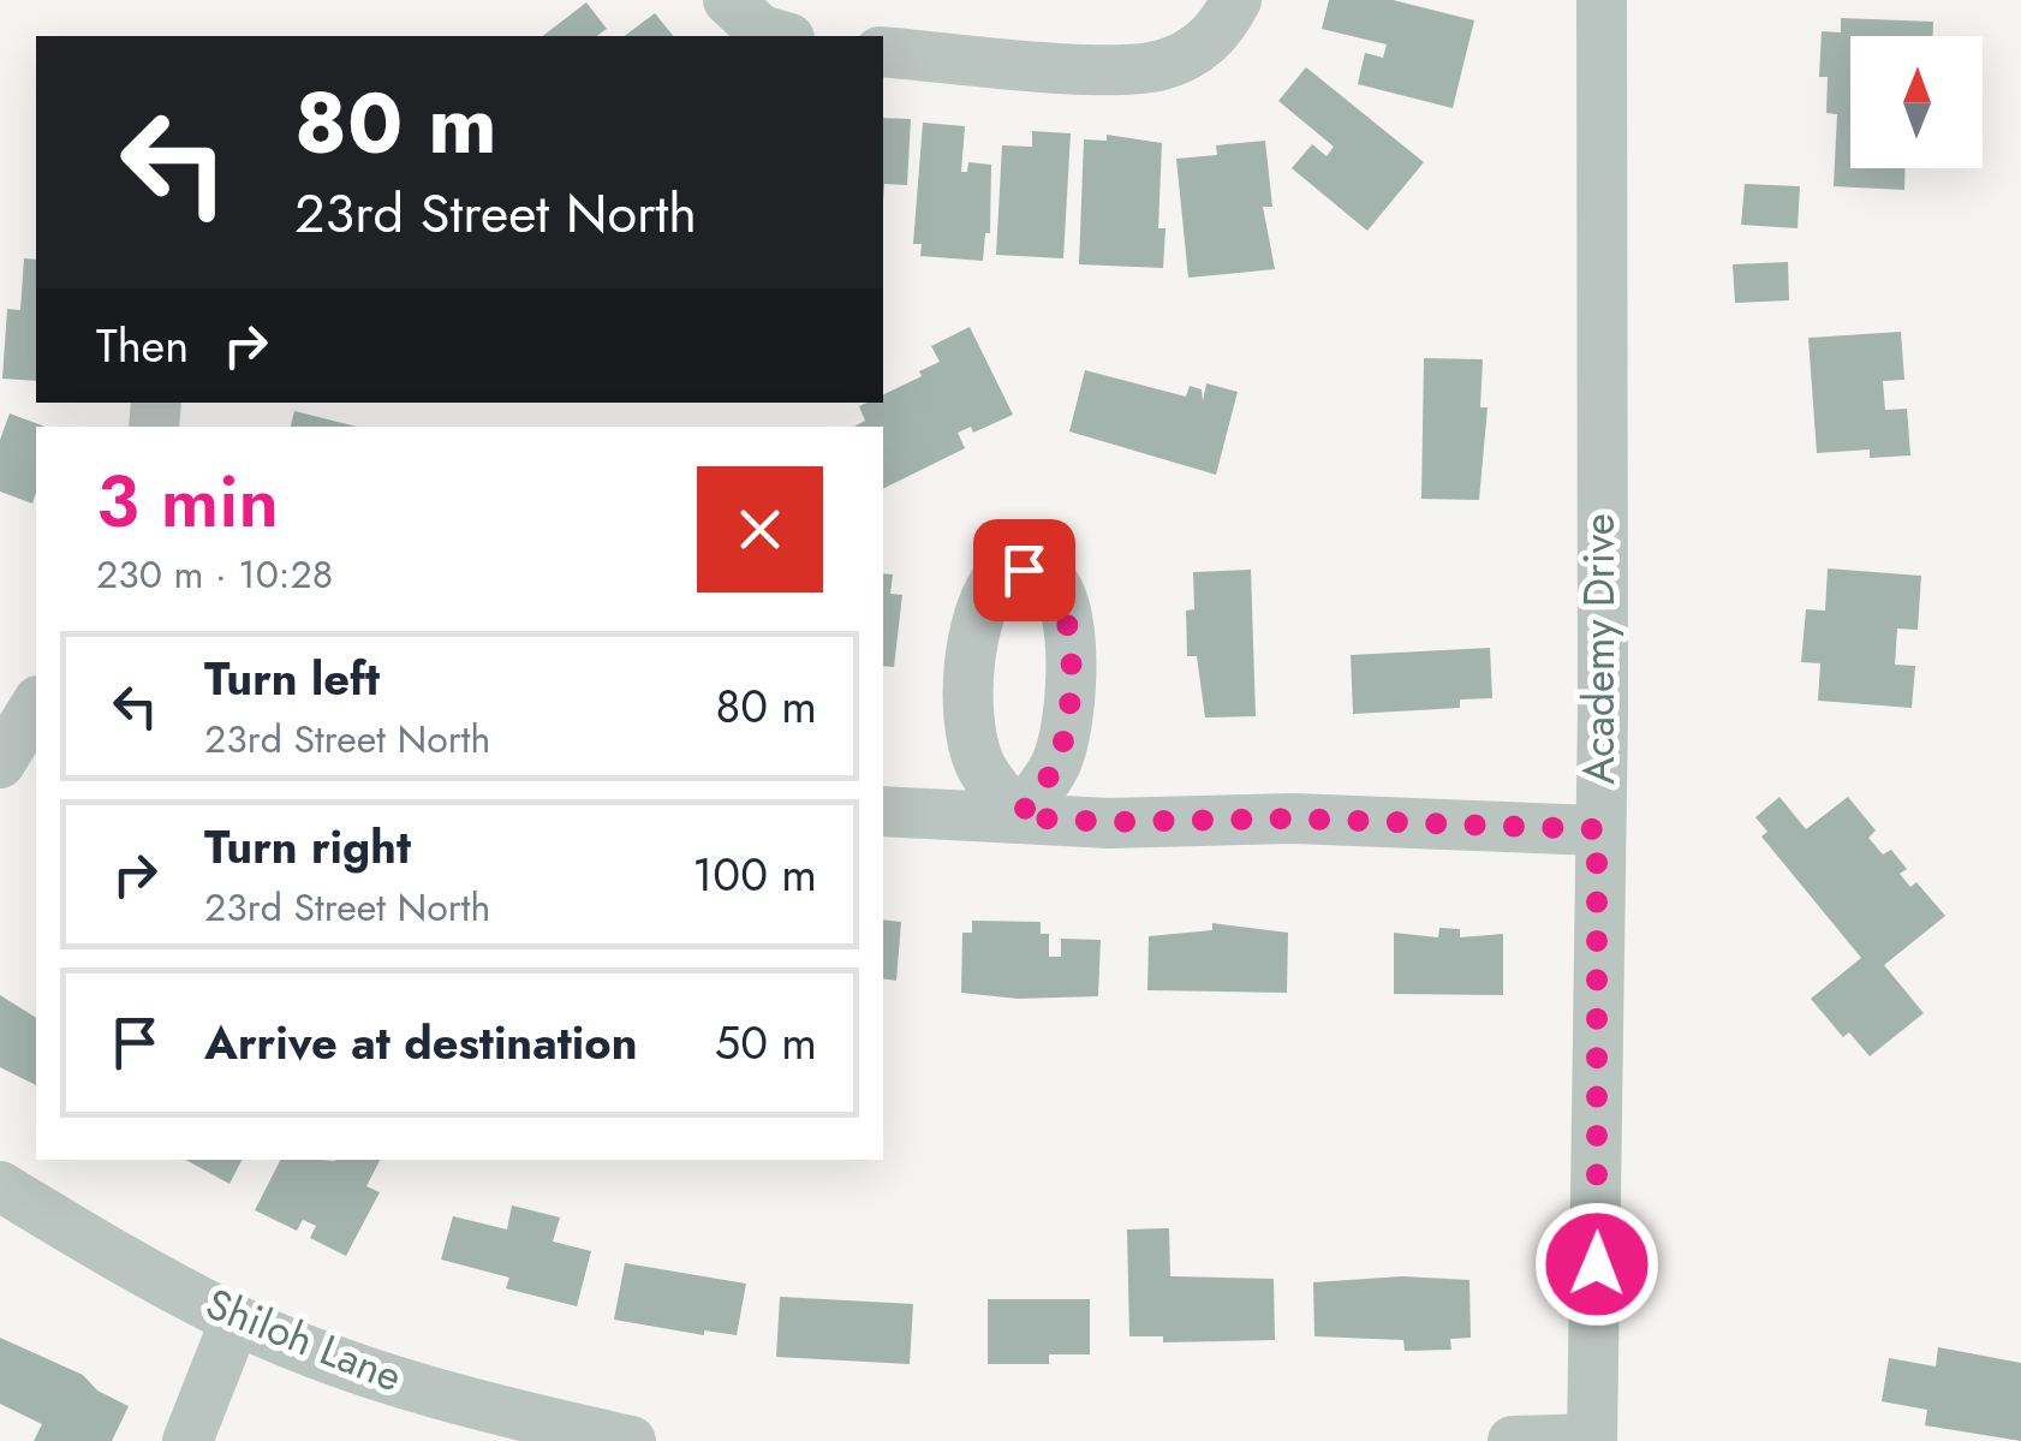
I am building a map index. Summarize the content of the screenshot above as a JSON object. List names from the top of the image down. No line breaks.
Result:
{"streets":{"street":["Academy Drive","Shiloh Lane"]},"north":"top","page":{"turn":["80 m","23rd Street North"],"then":"Then","heading":["3 min","230 m · 10:28"],"list":[{"name":"Turn left","note":"23rd Street North","value":"80 m"},{"name":"Turn right","note":"23rd Street North","value":"100 m"},{"name":"Arrive at destination","value":"50 m"}]}}
